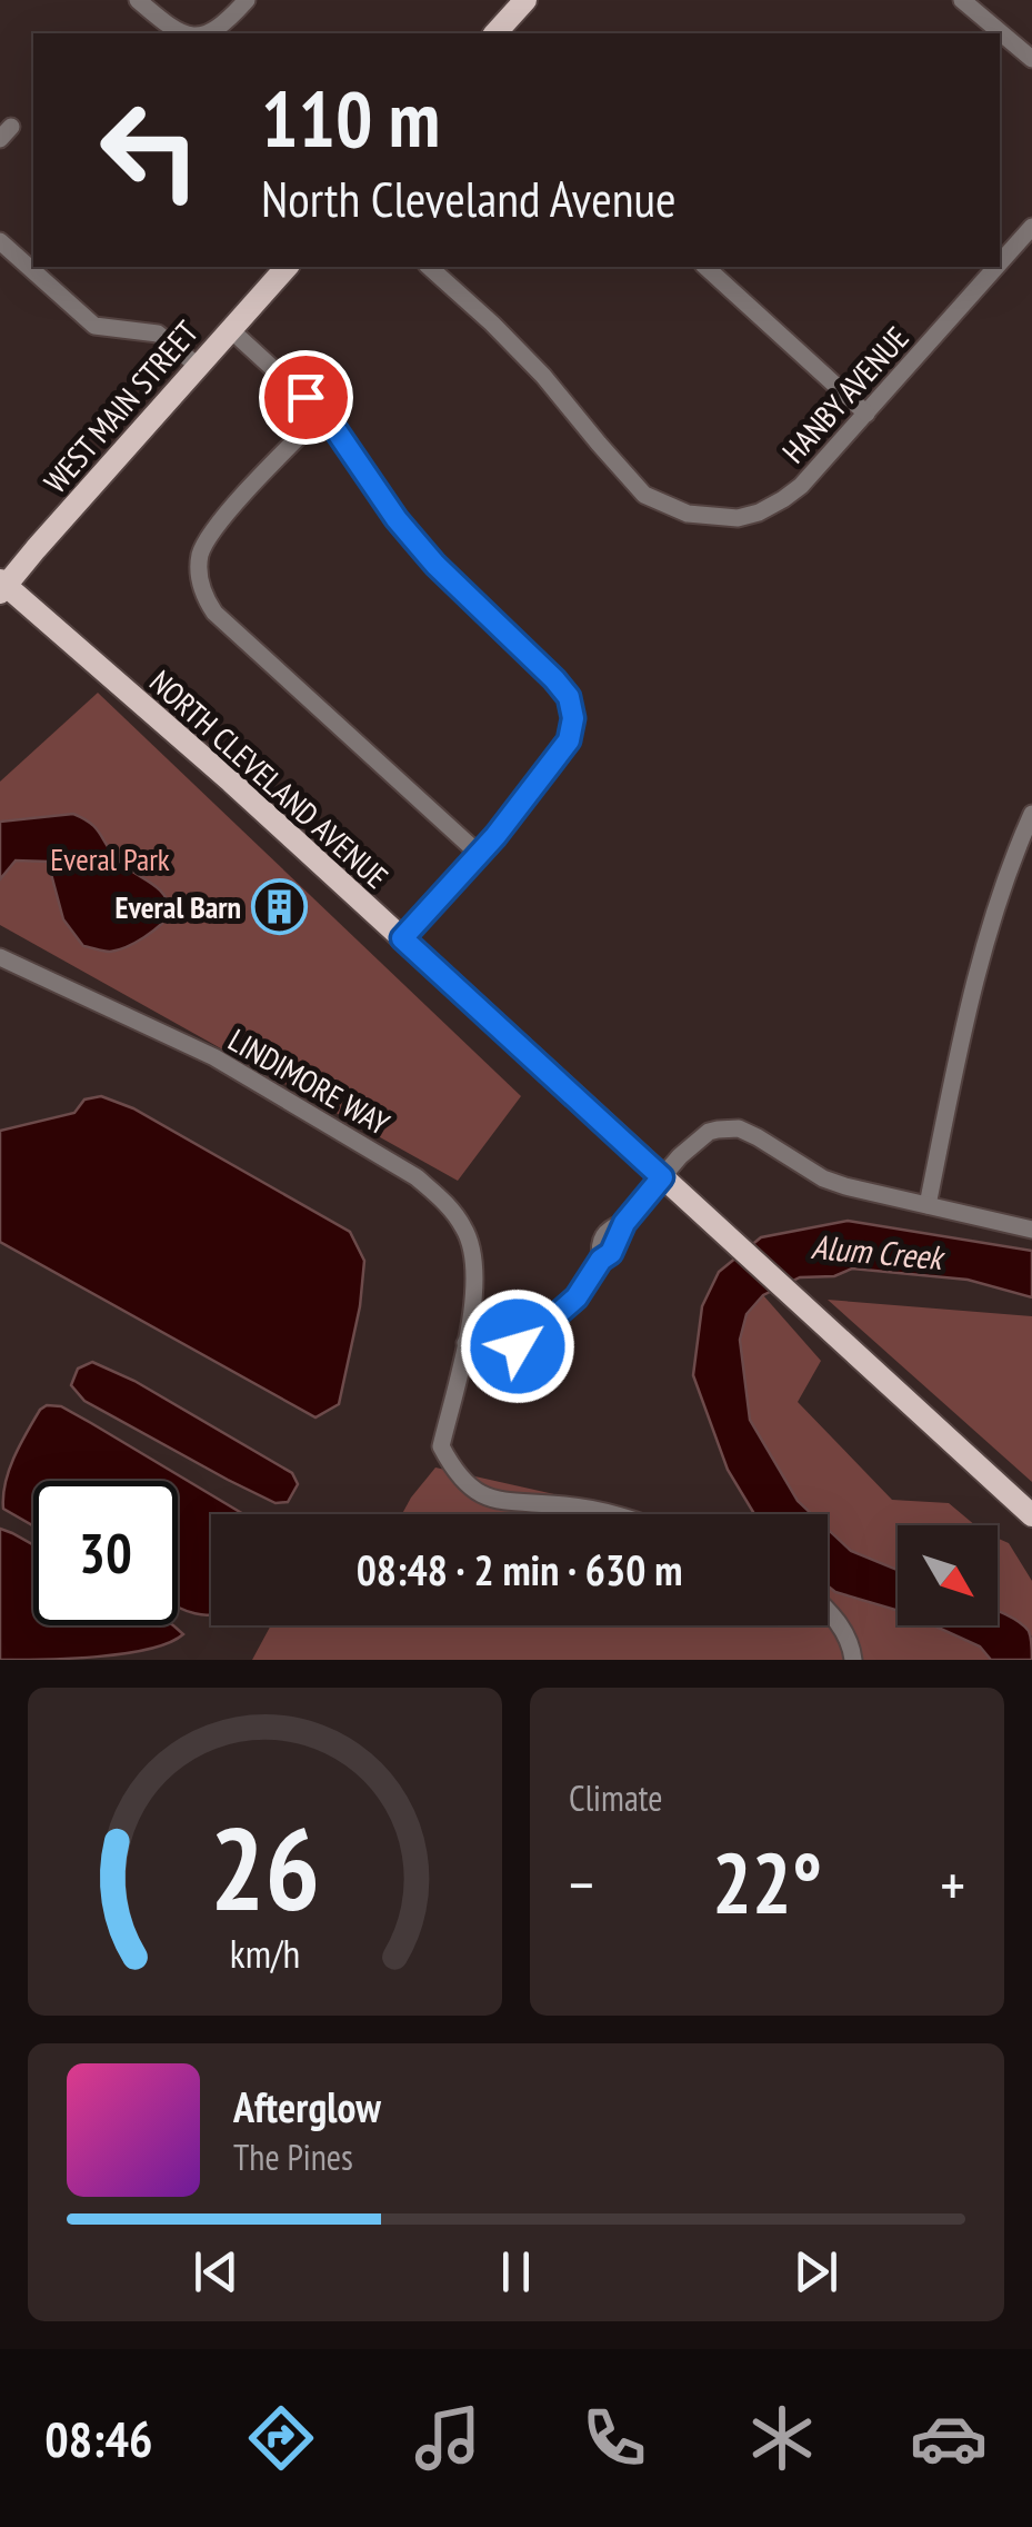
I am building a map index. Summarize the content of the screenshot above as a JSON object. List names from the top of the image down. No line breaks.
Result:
{"streets":{"main road":["WEST MAIN STREET","NORTH CLEVELAND AVENUE"],"street":["HANBY AVENUE","LINDIMORE WAY"]},"crossings":[["WEST MAIN STREET","NORTH CLEVELAND AVENUE"]],"water":["Alum Creek"],"parks":["Everal Park"],"places":{"building":["Everal Barn"]},"north":"bottom right","page":{"turn":["110 m","North Cleveland Avenue"],"limit":"30","trip":"08:48 · 2 min · 630 m","tile":"Climate","heat":["−","22°","+"],"song":["Afterglow","The Pines"],"tabs":"08:46","gauge":["26","km/h"]}}
